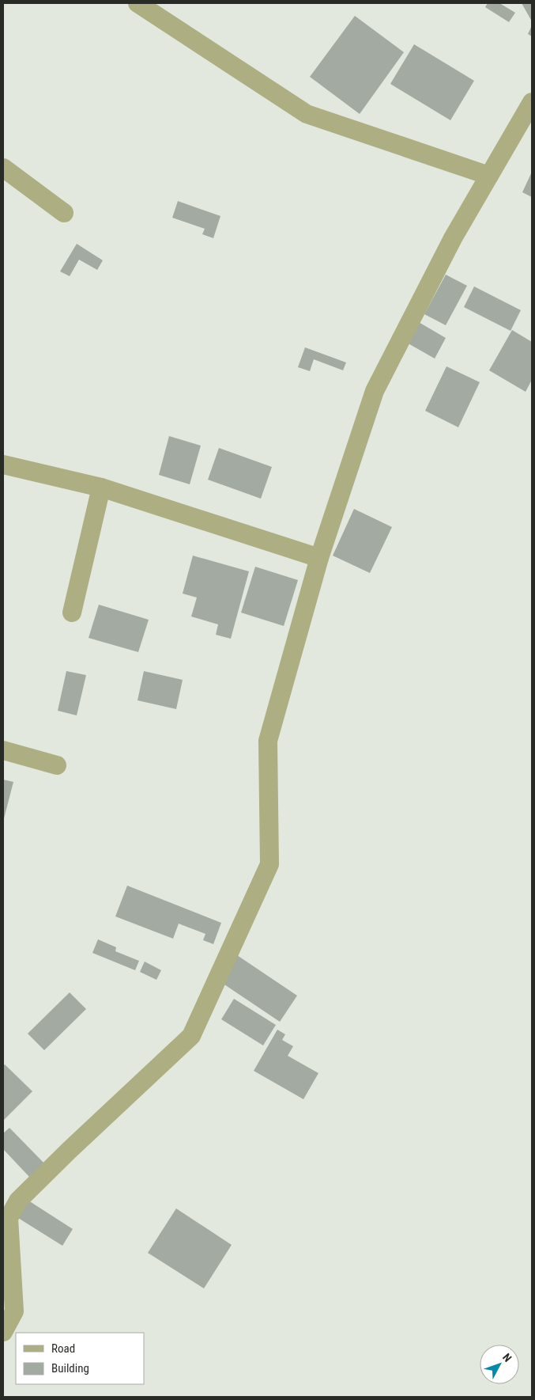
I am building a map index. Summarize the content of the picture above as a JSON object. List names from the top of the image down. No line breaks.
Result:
{"legend":["Road","Building"],"north":"top right"}
